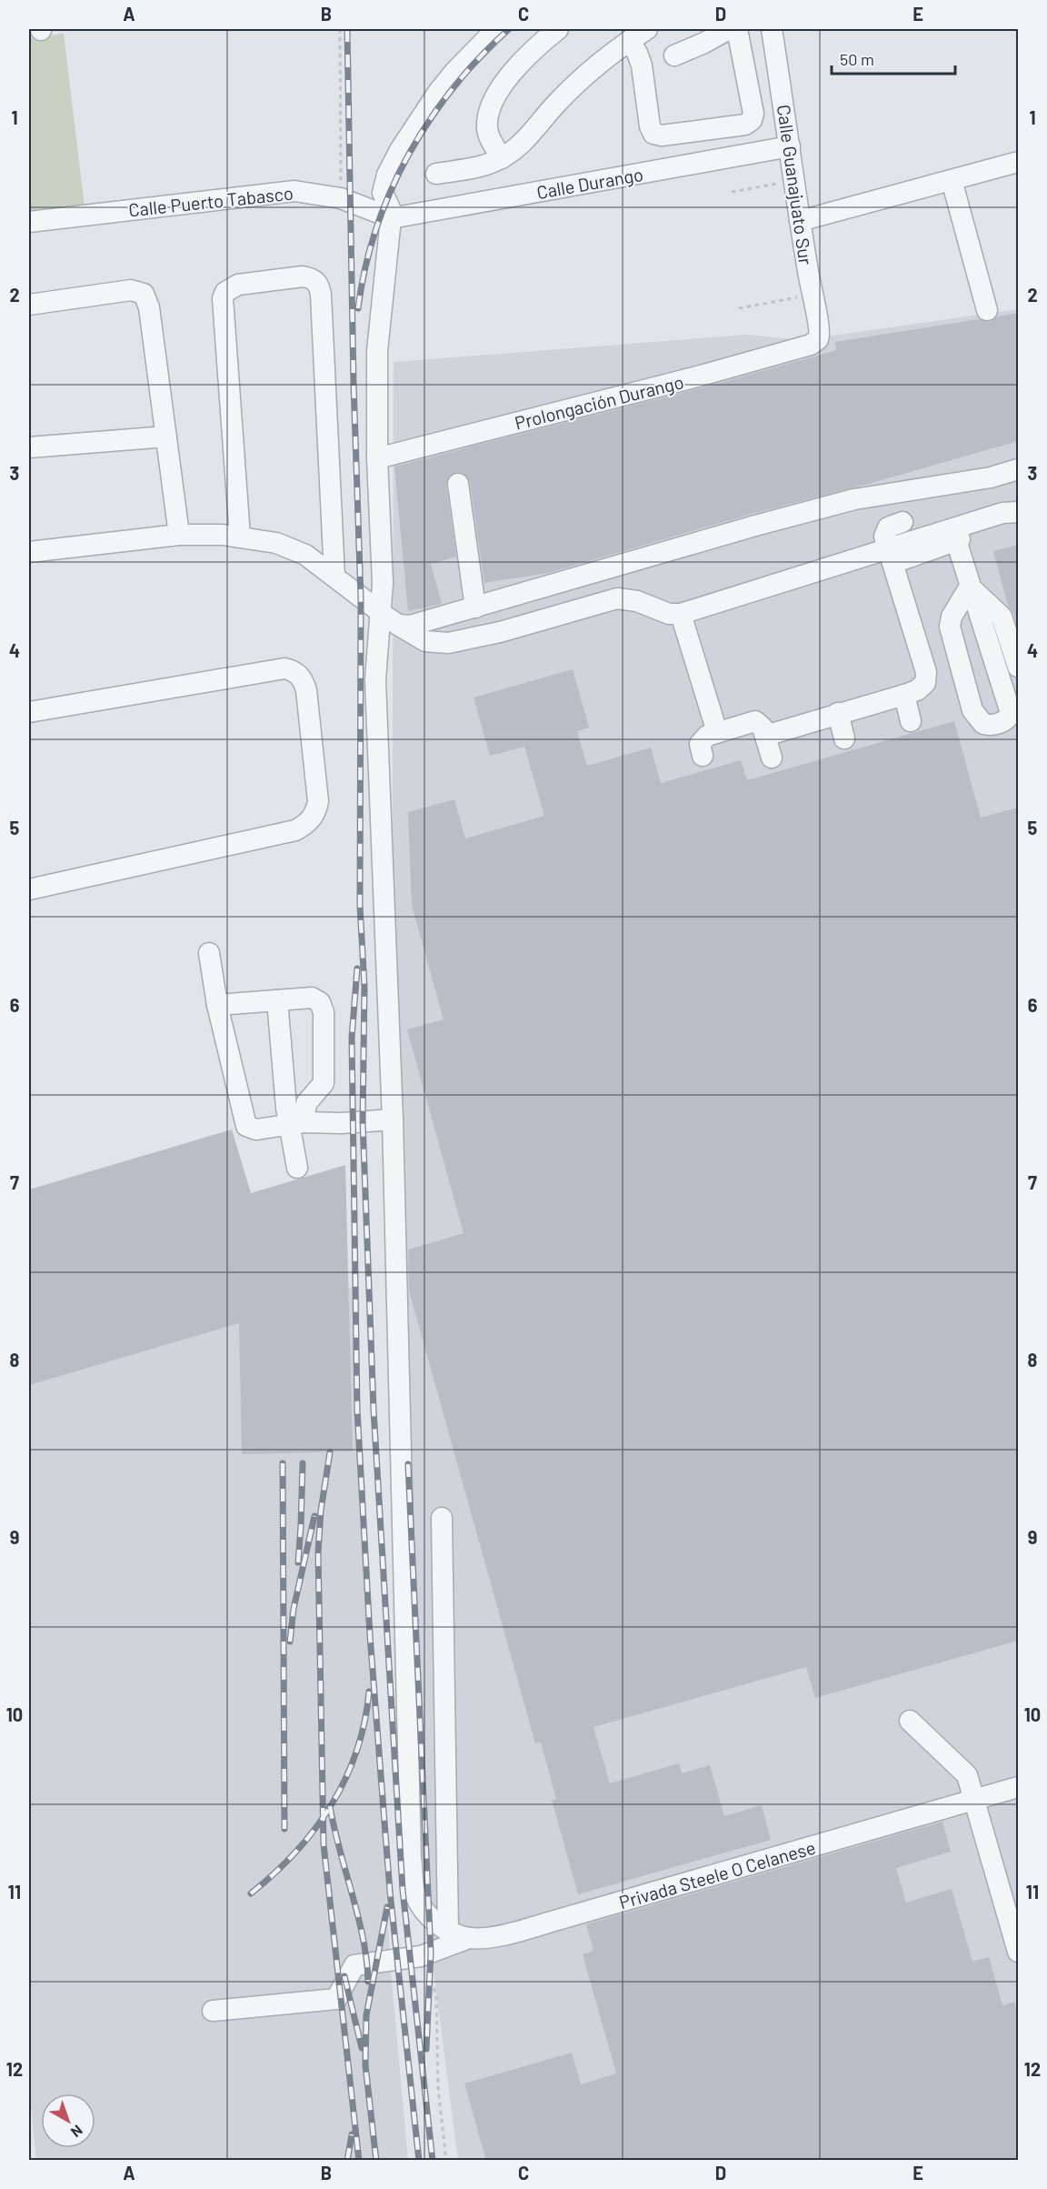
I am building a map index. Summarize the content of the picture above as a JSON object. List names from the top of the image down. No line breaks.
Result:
{"streets":{"street":["Calle Durango","Calle Guanajuato Sur","Calle Puerto Tabasco","Prolongación Durango","Privada Steele O Celanese"]},"crossings":[["Calle Durango","Calle Guanajuato Sur"],["Calle Durango","Calle Puerto Tabasco"],["Calle Guanajuato Sur","Prolongación Durango"]],"scale_bar":"50 m","north":"bottom right","grid":{"columns":["A","B","C","D","E"],"rows":["1","2","3","4","5","6","7","8","9","10","11","12"]}}
